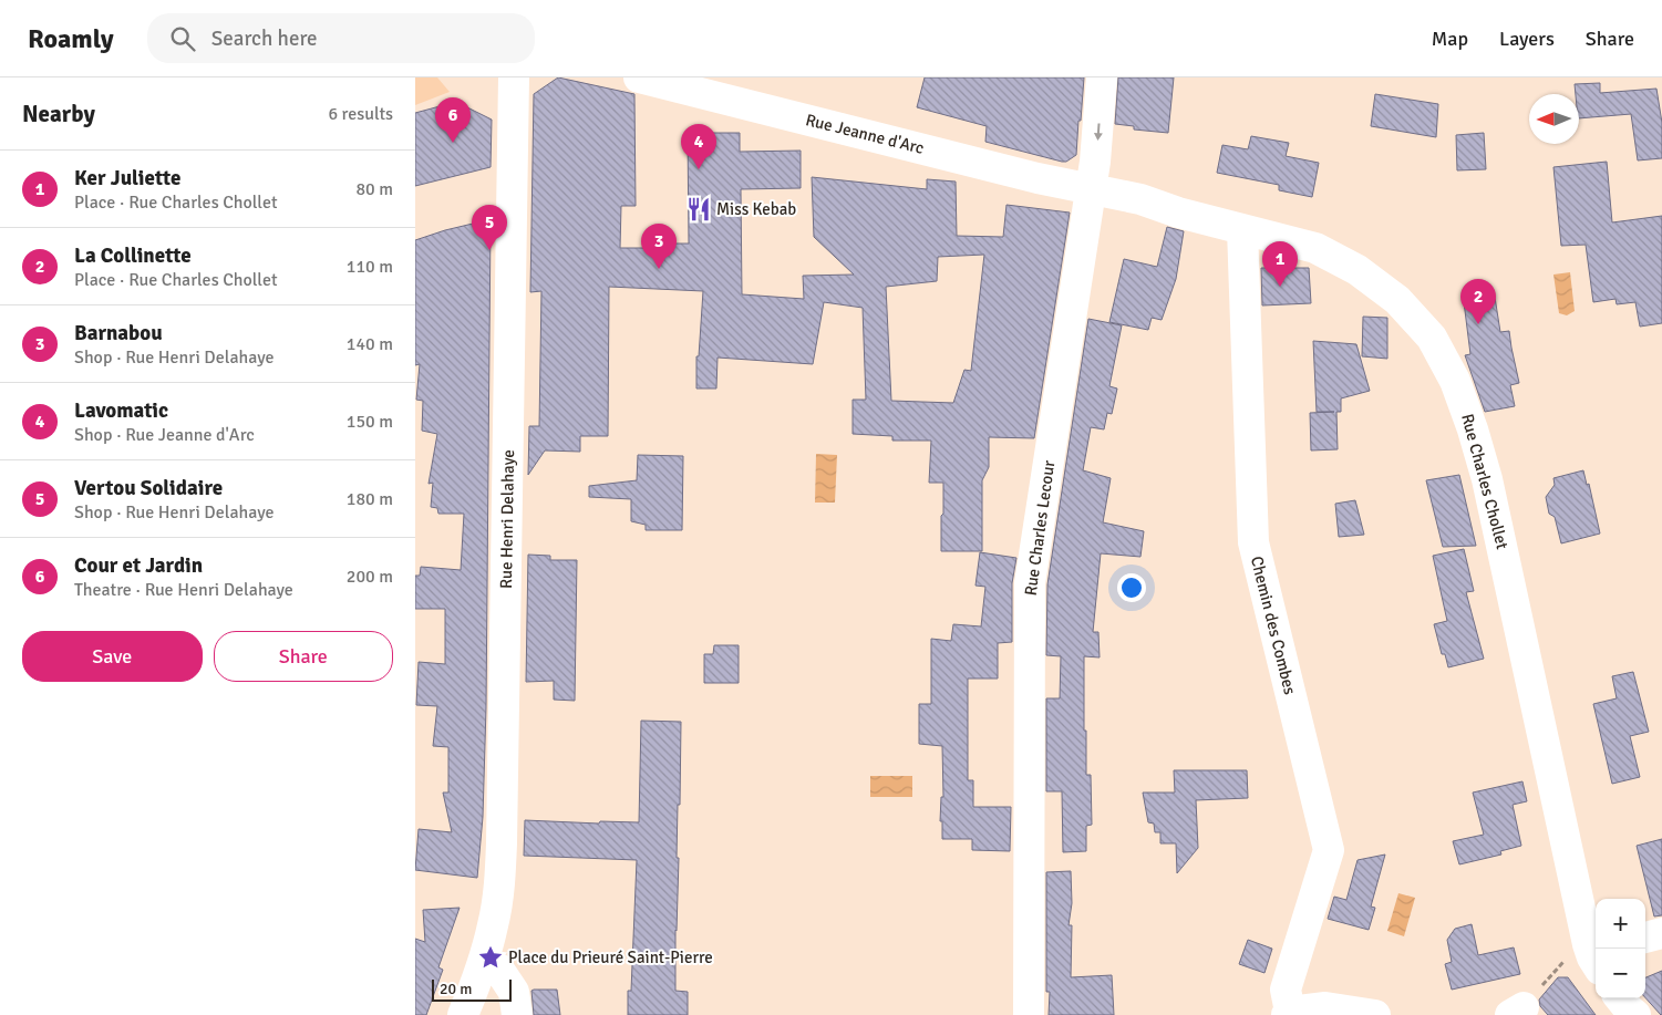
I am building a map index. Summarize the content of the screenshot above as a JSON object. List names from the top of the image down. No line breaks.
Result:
{"streets":{"street":["Rue Jeanne d'Arc","Rue Charles Chollet","Rue Henri Delahaye","Rue Charles Lecour","Chemin des Combes"]},"crossings":[["Rue Jeanne d'Arc","Rue Charles Chollet"],["Rue Jeanne d'Arc","Rue Charles Lecour"],["Rue Charles Chollet","Rue Charles Lecour"],["Rue Charles Chollet","Chemin des Combes"]],"places":{"restaurant":["Miss Kebab"],"place":["Place du Prieuré Saint-Pierre"]},"scale_bar":"20 m","north":"left","page":{"header":"Roamly","search":"Search here","nav":["Map","Layers","Share"],"heading":["Nearby","6 results"],"pins":["6","4","5","3","1","2"],"list":[{"mark":"1","name":"Ker Juliette","note":"Place · Rue Charles Chollet","value":"80 m"},{"mark":"2","name":"La Collinette","note":"Place · Rue Charles Chollet","value":"110 m"},{"mark":"3","name":"Barnabou","note":"Shop · Rue Henri Delahaye","value":"140 m"},{"mark":"4","name":"Lavomatic","note":"Shop · Rue Jeanne d'Arc","value":"150 m"},{"mark":"5","name":"Vertou Solidaire","note":"Shop · Rue Henri Delahaye","value":"180 m"},{"mark":"6","name":"Cour et Jardin","note":"Theatre · Rue Henri Delahaye","value":"200 m"}],"buttons":["Save","Share"],"map_buttons":["+","−"],"scale":"20 m"}}
